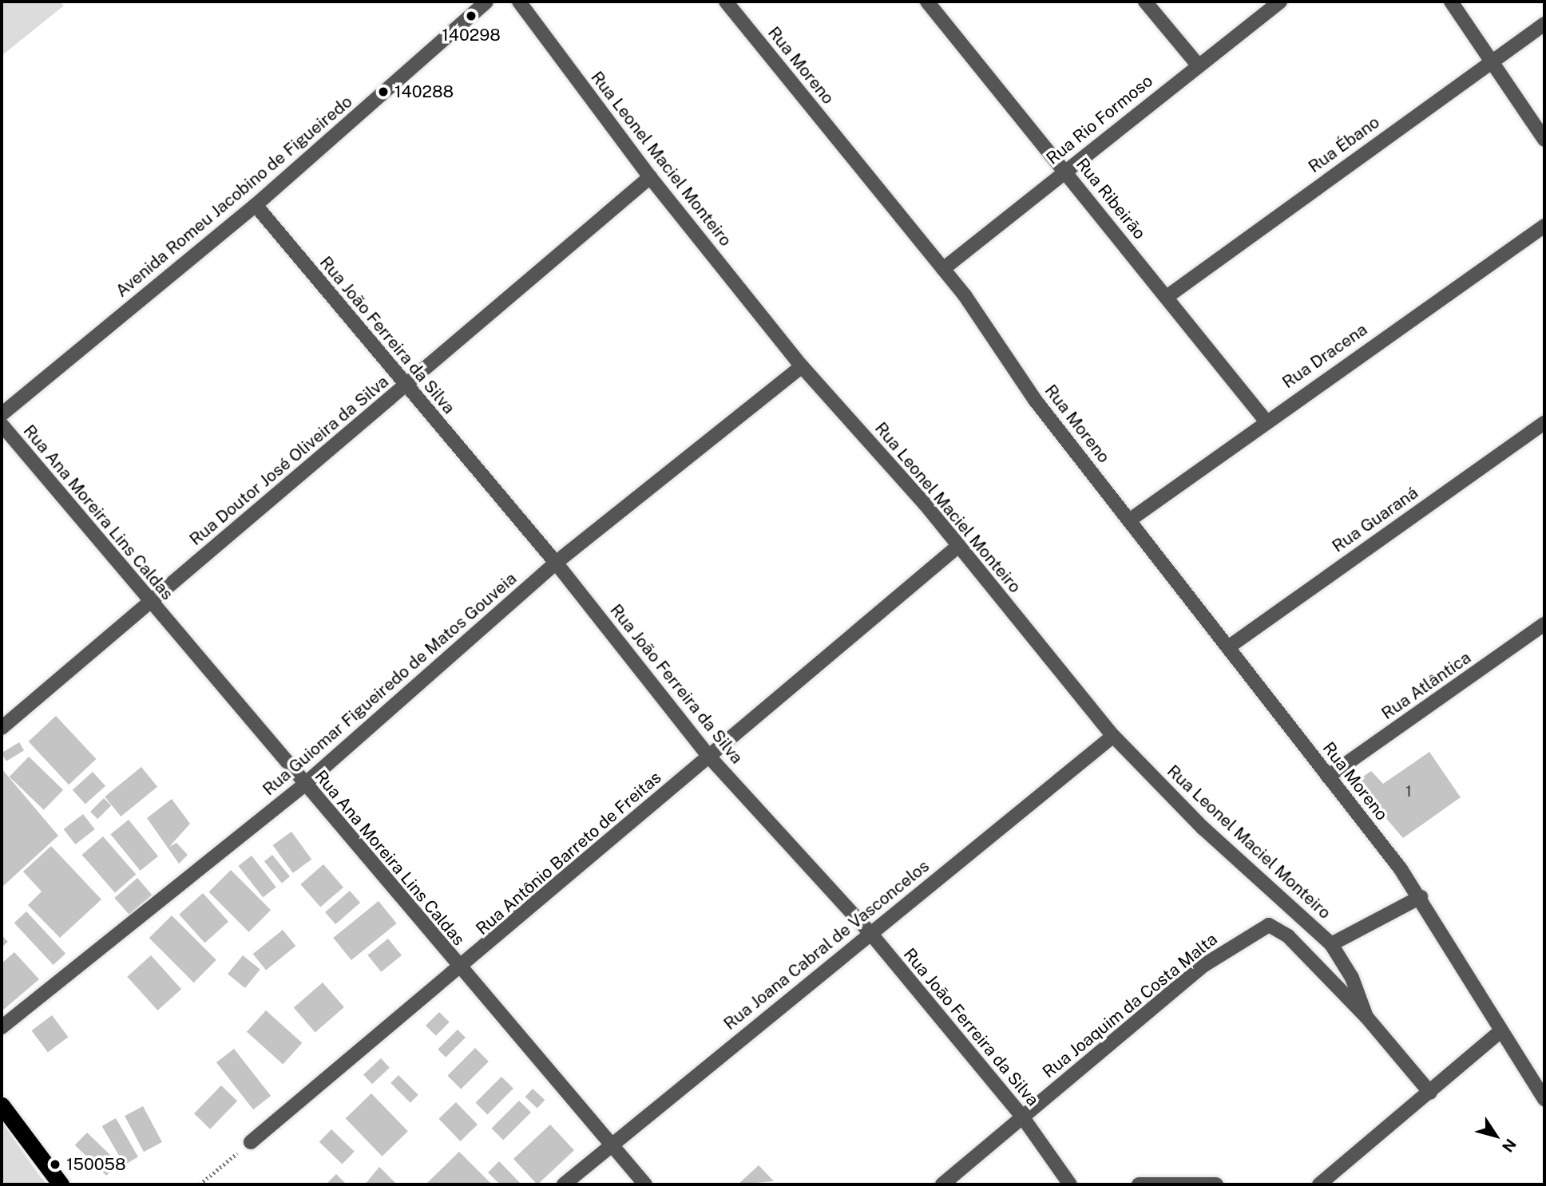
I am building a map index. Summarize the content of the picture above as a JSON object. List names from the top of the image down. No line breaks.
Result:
{"streets":{"street":["Rua Moreno","Rua Rio Formoso","Rua Ébano","Rua Leonel Maciel Monteiro","Avenida Romeu Jacobino de Figueiredo","Rua Ribeirão","Rua João Ferreira da Silva","Rua Dracena","Rua Doutor José Oliveira da Silva","Rua Ana Moreira Lins Caldas","Rua Guaraná","Rua Guiomar Figueiredo de Matos Gouveia","Rua Atlântica","Rua Antônio Barreto de Freitas","Rua Joana Cabral de Vasconcelos","Rua Joaquim da Costa Malta"]},"crossings":[["Rua Moreno","Rua Rio Formoso"],["Rua Moreno","Rua Dracena"],["Rua Moreno","Rua Guaraná"],["Rua Moreno","Rua Atlântica"],["Rua Rio Formoso","Rua Ribeirão"],["Rua Ébano","Rua Ribeirão"],["Rua Leonel Maciel Monteiro","Rua Doutor José Oliveira da Silva"],["Rua Leonel Maciel Monteiro","Rua Guiomar Figueiredo de Matos Gouveia"],["Rua Leonel Maciel Monteiro","Rua Antônio Barreto de Freitas"],["Rua Leonel Maciel Monteiro","Rua Joana Cabral de Vasconcelos"],["Rua Leonel Maciel Monteiro","Rua Joaquim da Costa Malta"],["Avenida Romeu Jacobino de Figueiredo","Rua João Ferreira da Silva"],["Rua Ribeirão","Rua Dracena"],["Rua João Ferreira da Silva","Rua Doutor José Oliveira da Silva"],["Rua João Ferreira da Silva","Rua Guiomar Figueiredo de Matos Gouveia"],["Rua João Ferreira da Silva","Rua Antônio Barreto de Freitas"],["Rua João Ferreira da Silva","Rua Joana Cabral de Vasconcelos"],["Rua João Ferreira da Silva","Rua Joaquim da Costa Malta"],["Rua Doutor José Oliveira da Silva","Rua Ana Moreira Lins Caldas"],["Rua Ana Moreira Lins Caldas","Rua Guiomar Figueiredo de Matos Gouveia"],["Rua Ana Moreira Lins Caldas","Rua Antônio Barreto de Freitas"],["Rua Ana Moreira Lins Caldas","Rua Joana Cabral de Vasconcelos"]],"places":["140298","140288","150058"],"house_numbers":["1"],"north":"bottom right"}
